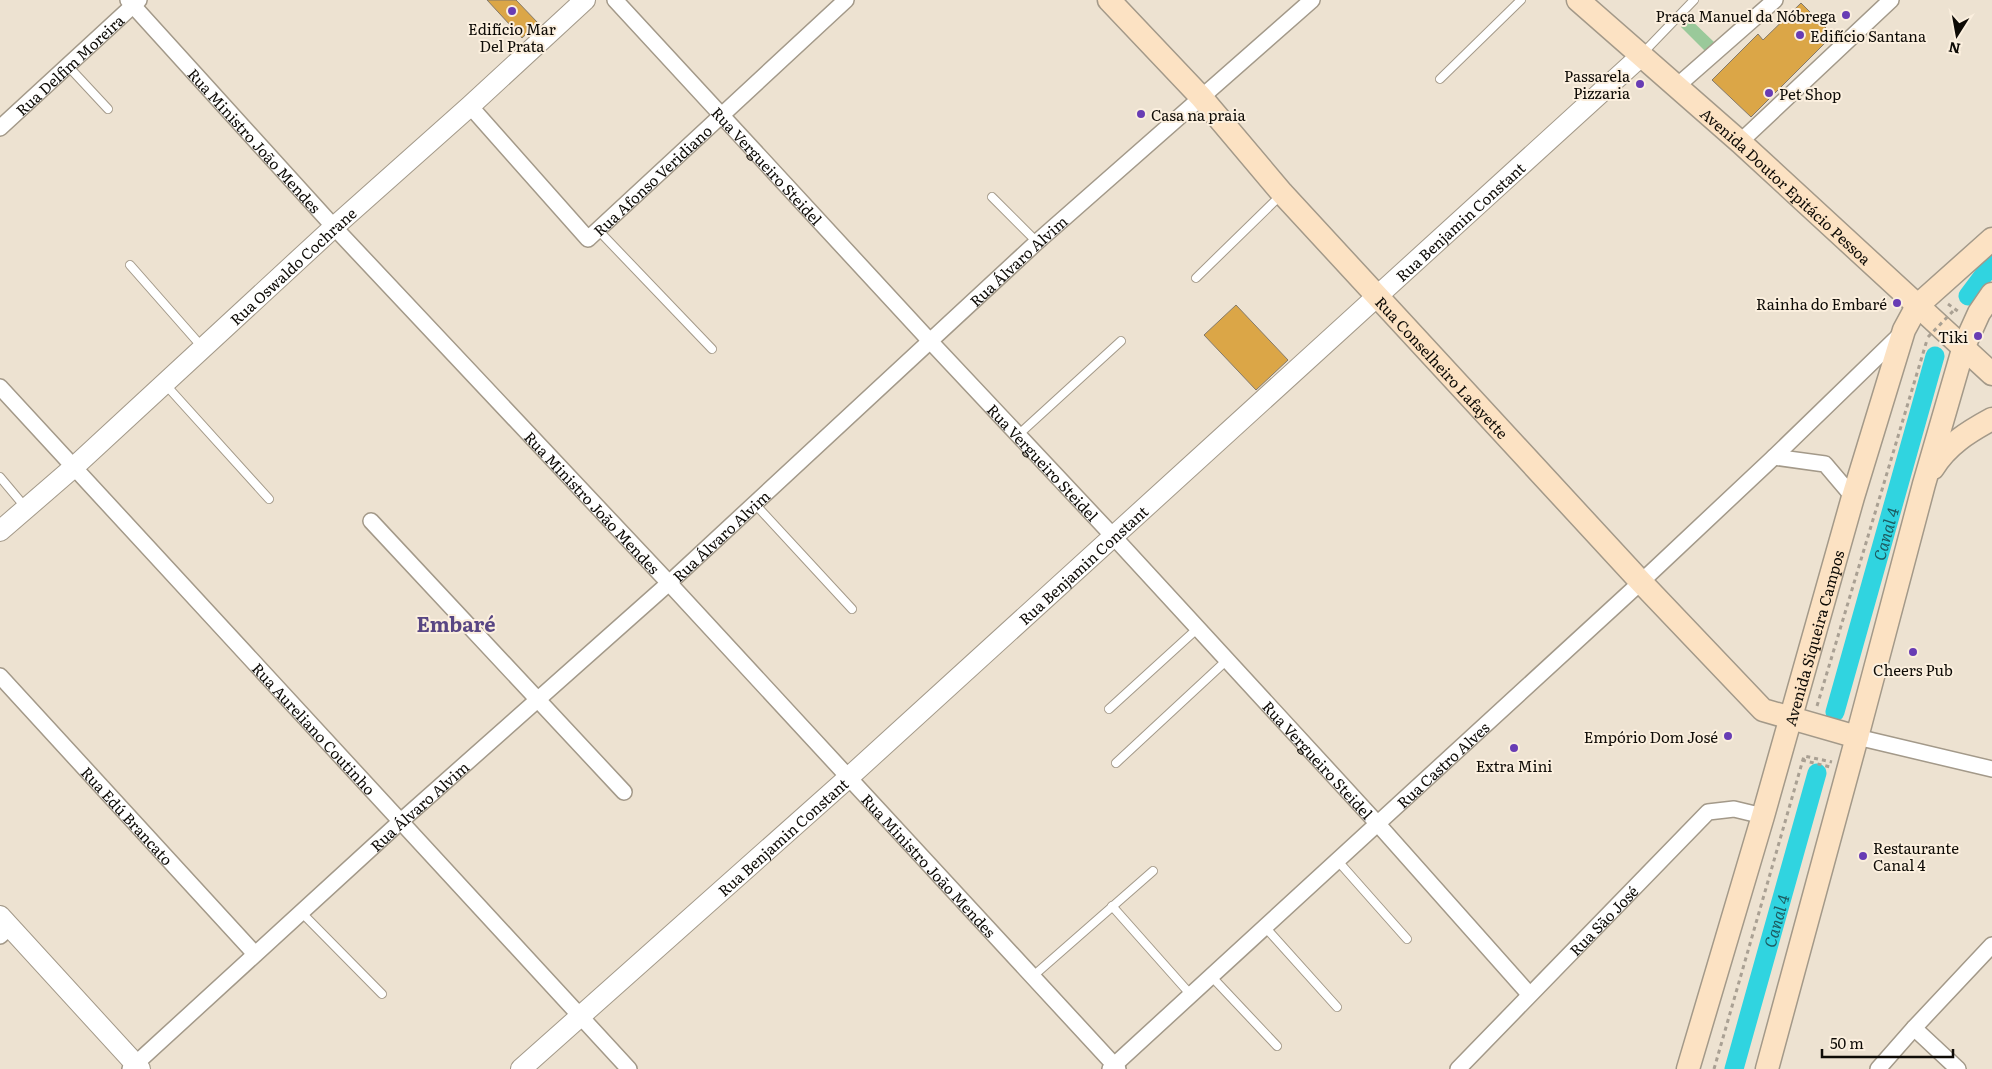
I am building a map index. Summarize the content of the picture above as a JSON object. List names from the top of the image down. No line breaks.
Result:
{"streets":{"main road":["Avenida Doutor Epitácio Pessoa","Rua Conselheiro Lafayette","Avenida Siqueira Campos"],"street":["Rua Delfim Moreira","Rua Ministro João Mendes","Rua Vergueiro Steidel","Rua Afonso Veridiano","Rua Benjamin Constant","Rua Álvaro Alvim","Rua Oswaldo Cochrane","Rua Aureliano Coutinho","Rua Castro Alves","Rua Edú Brancato","Rua São José"]},"crossings":[["Rua Delfim Moreira","Rua Ministro João Mendes"],["Rua Ministro João Mendes","Rua Benjamin Constant"],["Rua Ministro João Mendes","Rua Álvaro Alvim"],["Rua Ministro João Mendes","Rua Oswaldo Cochrane"],["Rua Ministro João Mendes","Rua Castro Alves"],["Rua Vergueiro Steidel","Rua Afonso Veridiano"],["Rua Vergueiro Steidel","Rua Benjamin Constant"],["Rua Vergueiro Steidel","Rua Álvaro Alvim"],["Rua Vergueiro Steidel","Rua Castro Alves"],["Rua Vergueiro Steidel","Rua São José"],["Rua Afonso Veridiano","Rua Oswaldo Cochrane"],["Avenida Doutor Epitácio Pessoa","Rua Benjamin Constant"],["Avenida Doutor Epitácio Pessoa","Avenida Siqueira Campos"],["Rua Benjamin Constant","Rua Conselheiro Lafayette"],["Rua Benjamin Constant","Rua Aureliano Coutinho"],["Rua Álvaro Alvim","Rua Conselheiro Lafayette"],["Rua Álvaro Alvim","Rua Aureliano Coutinho"],["Rua Álvaro Alvim","Rua Edú Brancato"],["Rua Oswaldo Cochrane","Rua Aureliano Coutinho"],["Rua Conselheiro Lafayette","Avenida Siqueira Campos"],["Rua Conselheiro Lafayette","Rua Castro Alves"],["Avenida Siqueira Campos","Rua Castro Alves"],["Avenida Siqueira Campos","Rua São José"]],"districts":["Embaré"],"water":["Canal 4"],"places":["Edifício Mar Del Prata","Praça Manuel da Nóbrega","Edifício Santana","Passarela Pizzaria","Pet Shop","Casa na praia","Rainha do Embaré","Tiki","Cheers Pub","Empório Dom José","Extra Mini","Restaurante Canal 4"],"scale_bar":"50 m","north":"bottom"}
